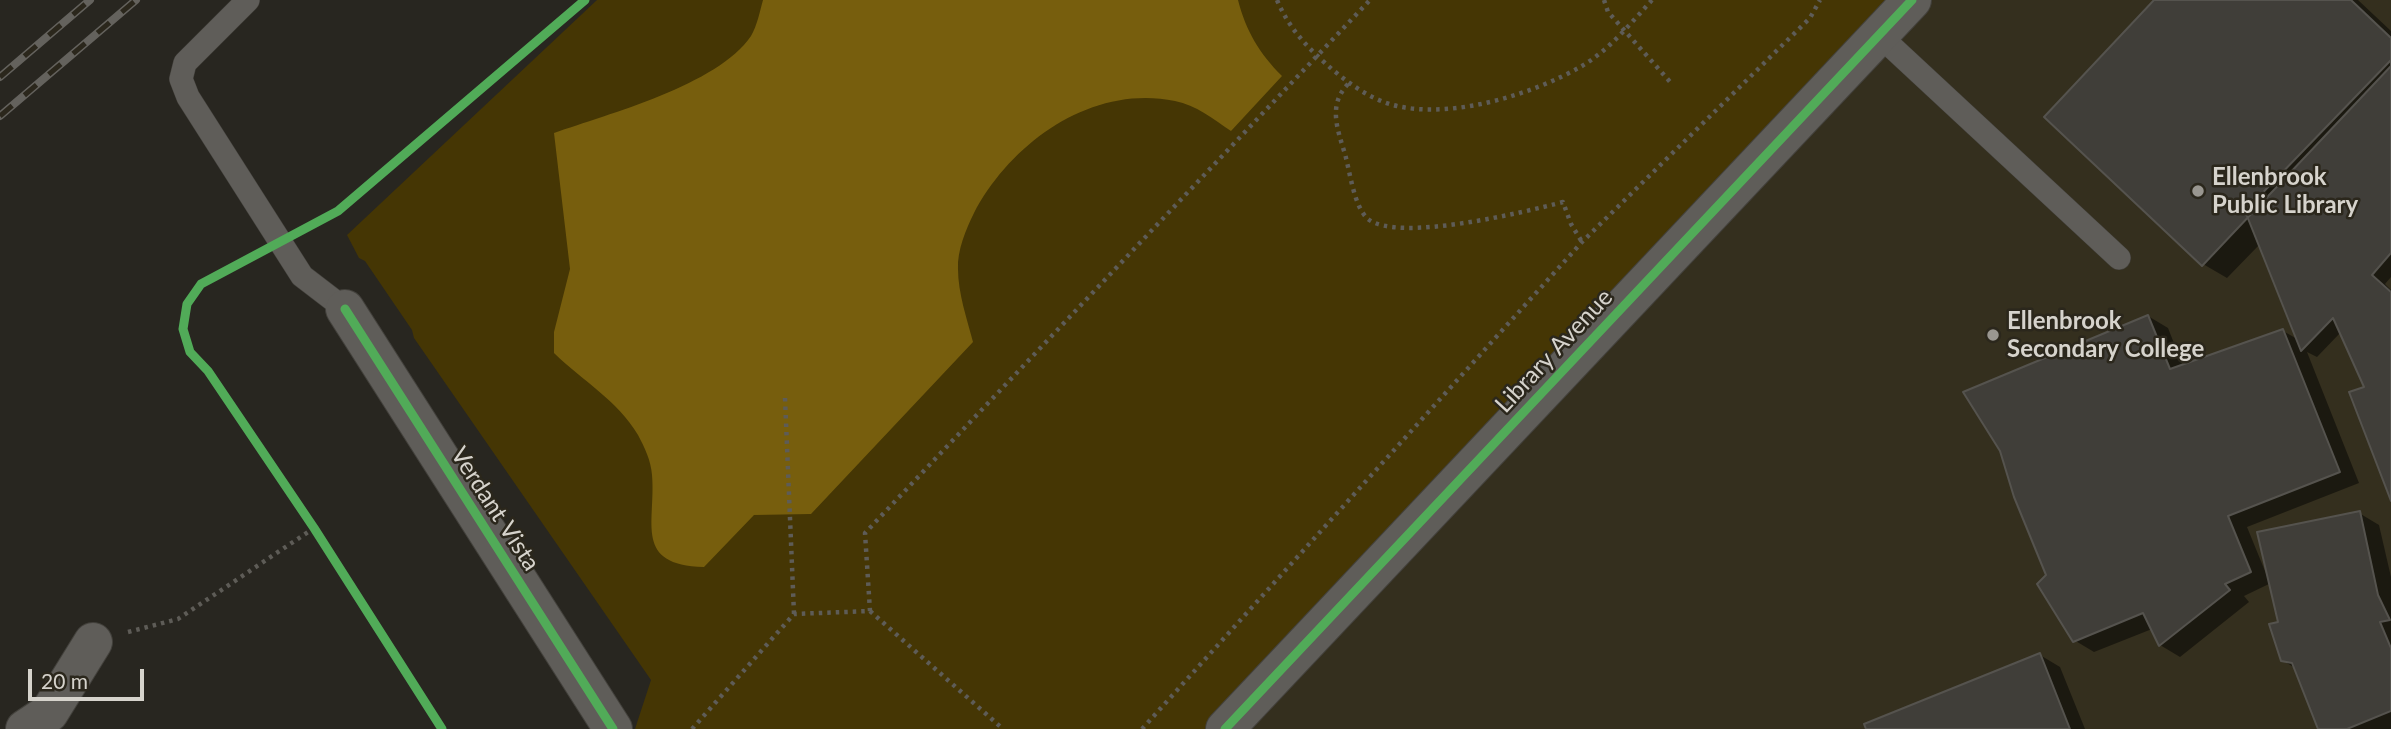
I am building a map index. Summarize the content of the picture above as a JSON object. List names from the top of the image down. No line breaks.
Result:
{"streets":{"street":["Library Avenue","Verdant Vista"]},"places":["Ellenbrook Public Library","Ellenbrook Secondary College"],"scale_bar":"20 m"}
